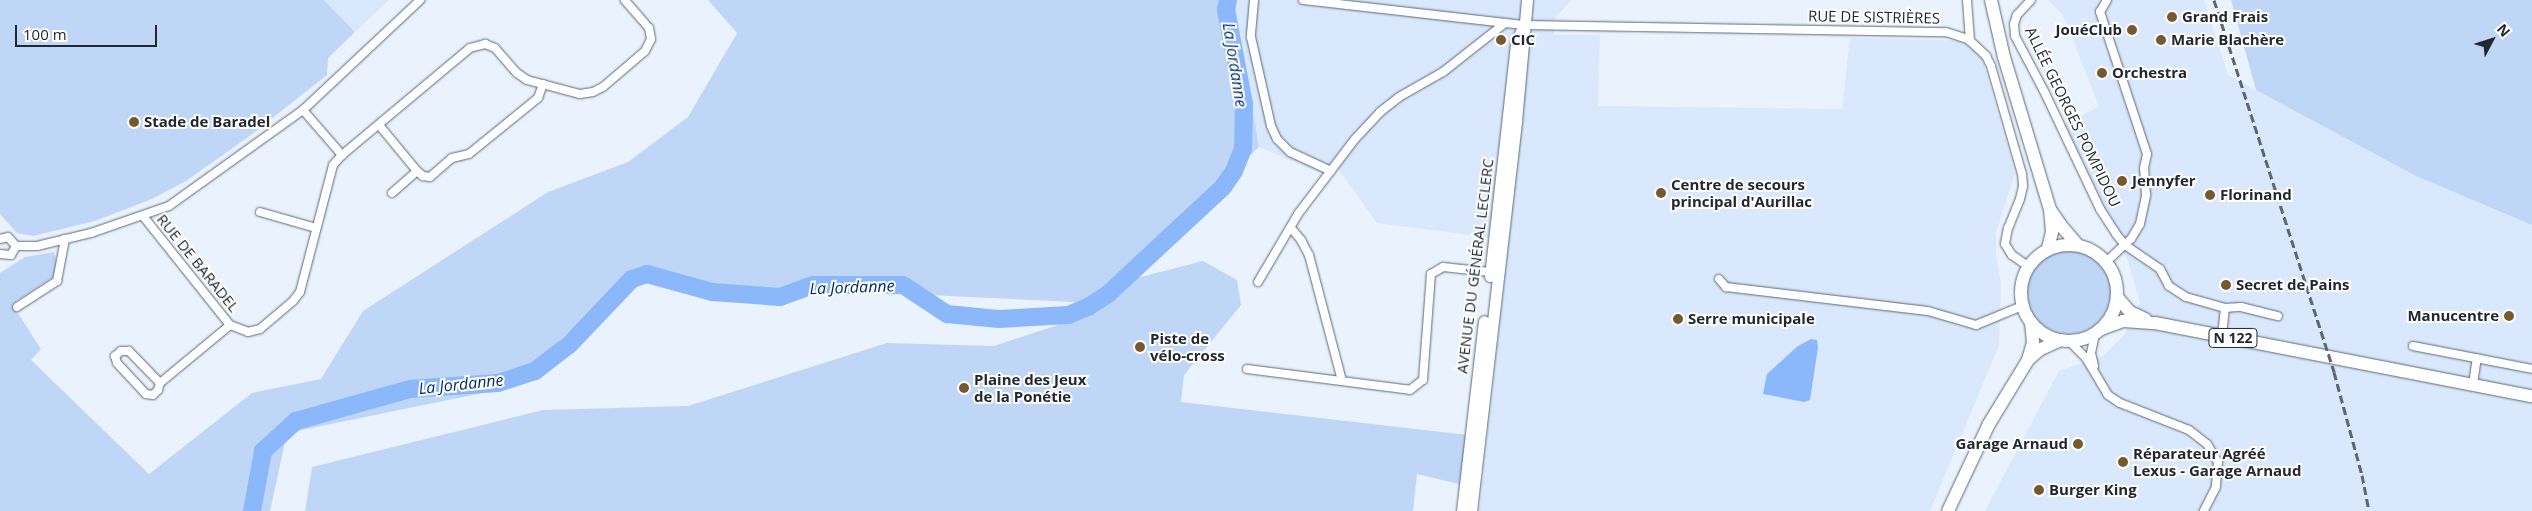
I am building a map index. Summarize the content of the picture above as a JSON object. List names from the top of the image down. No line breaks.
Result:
{"streets":{"main road":["N 122"],"street":["RUE DE SISTRIÈRES","ALLÉE GEORGES POMPIDOU","RUE DE BARADEL","AVENUE DU GÉNÉRAL LECLERC"]},"crossings":[["RUE DE SISTRIÈRES","AVENUE DU GÉNÉRAL LECLERC"],["RUE DE SISTRIÈRES","N 122"]],"water":["La Jordanne"],"places":["Grand Frais","JouéClub","CIC","Marie Blachère","Orchestra","Stade de Baradel","Jennyfer","Centre de secours principal d'Aurillac","Florinand","Secret de Pains","Manucentre","Serre municipale","Piste de vélo-cross","Plaine des Jeux de la Ponétie","Garage Arnaud","Réparateur Agréé Lexus - Garage Arnaud","Burger King"],"scale_bar":"100 m","north":"top right"}
